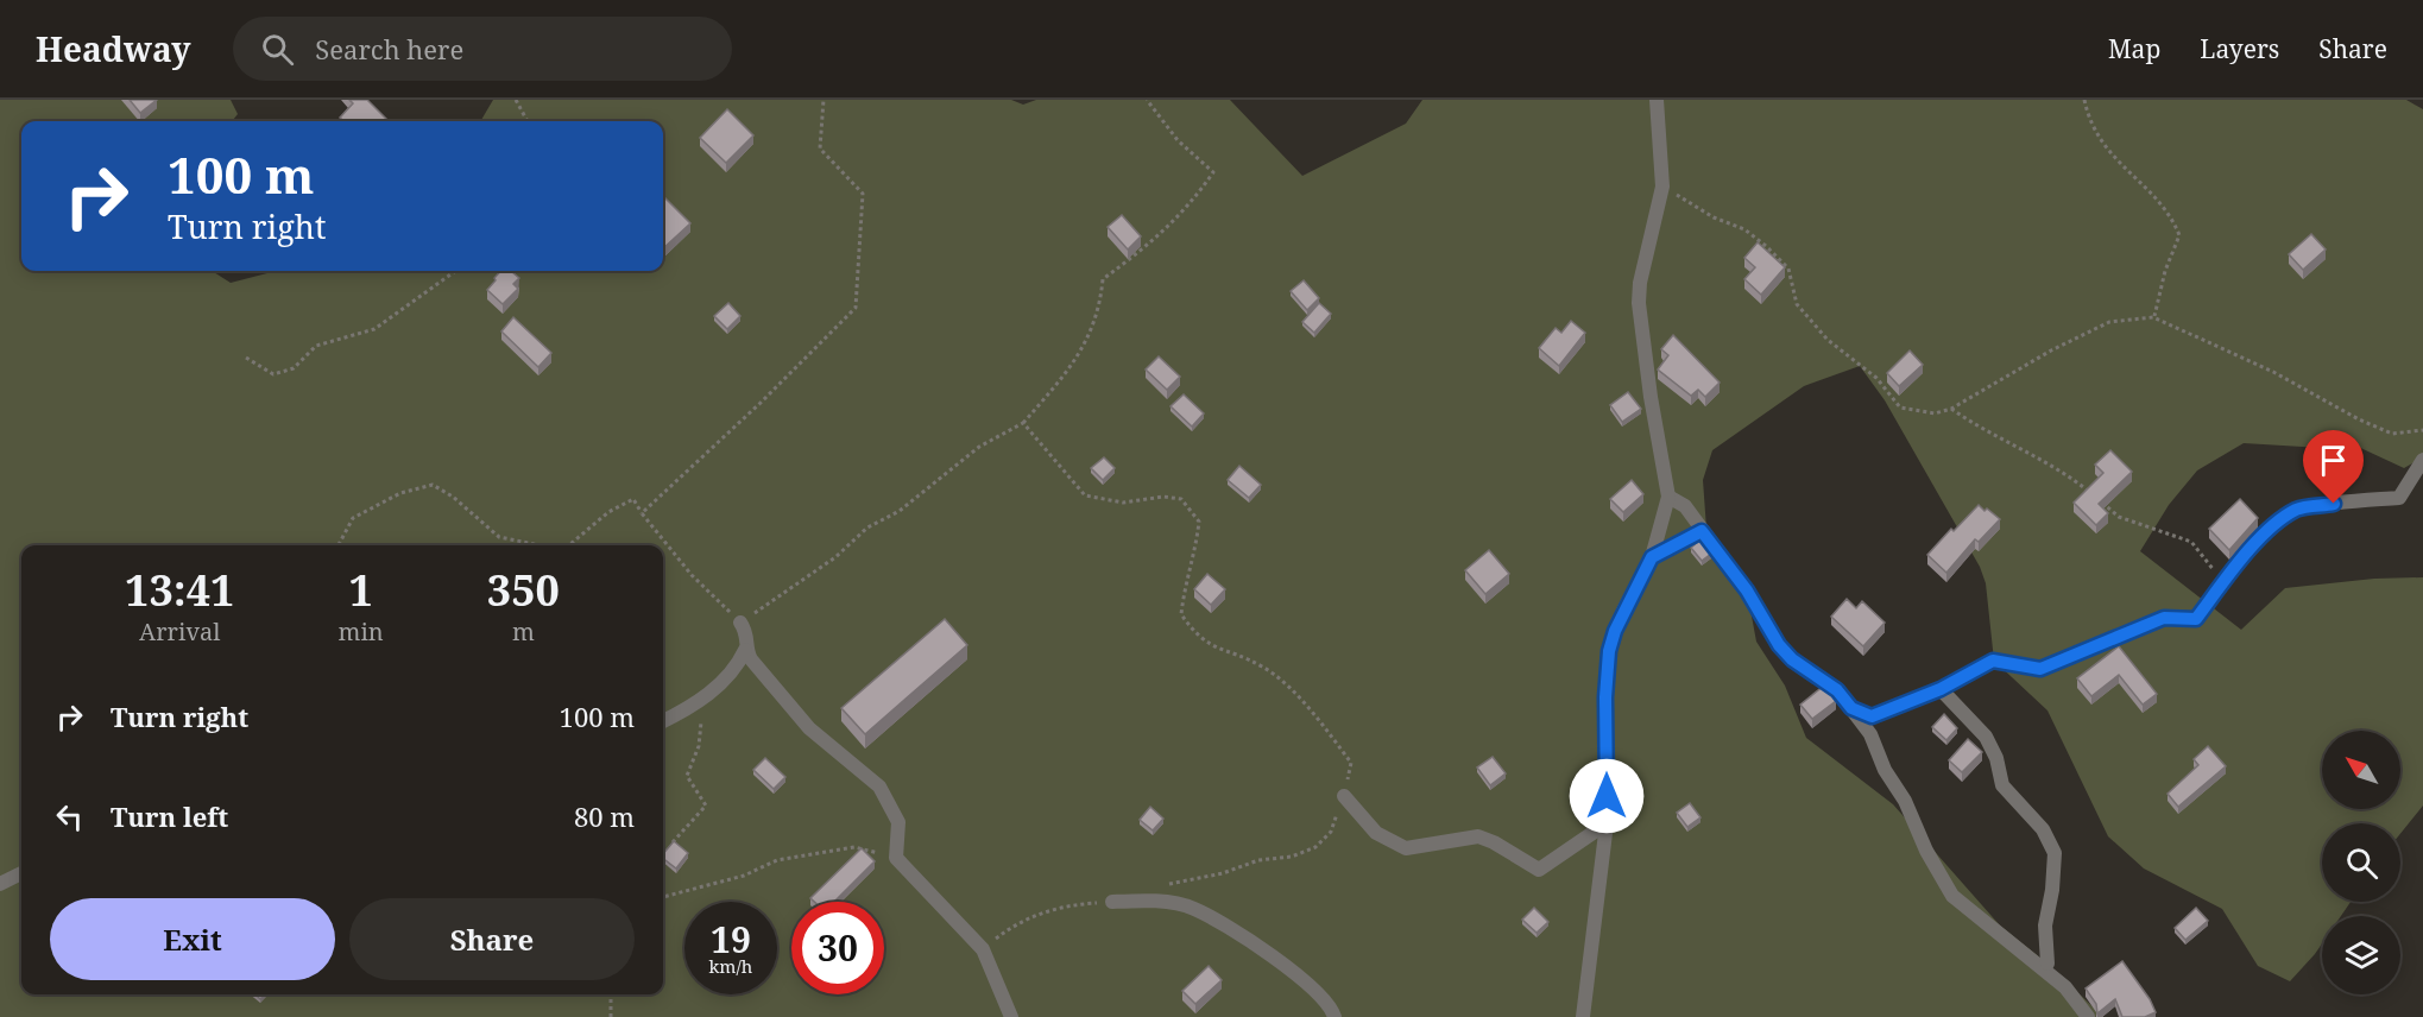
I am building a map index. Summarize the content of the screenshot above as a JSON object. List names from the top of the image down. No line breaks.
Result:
{"north":"top left","page":{"header":"Headway","search":"Search here","nav":["Map","Layers","Share"],"turn":["100 m","Turn right"],"eta":["13:41","Arrival","1","min","350","m"],"list":[{"name":"Turn right","value":"100 m"},{"name":"Turn left","value":"80 m"}],"buttons":["Exit","Share"],"speed":"19 km/h","limit":"30"}}
